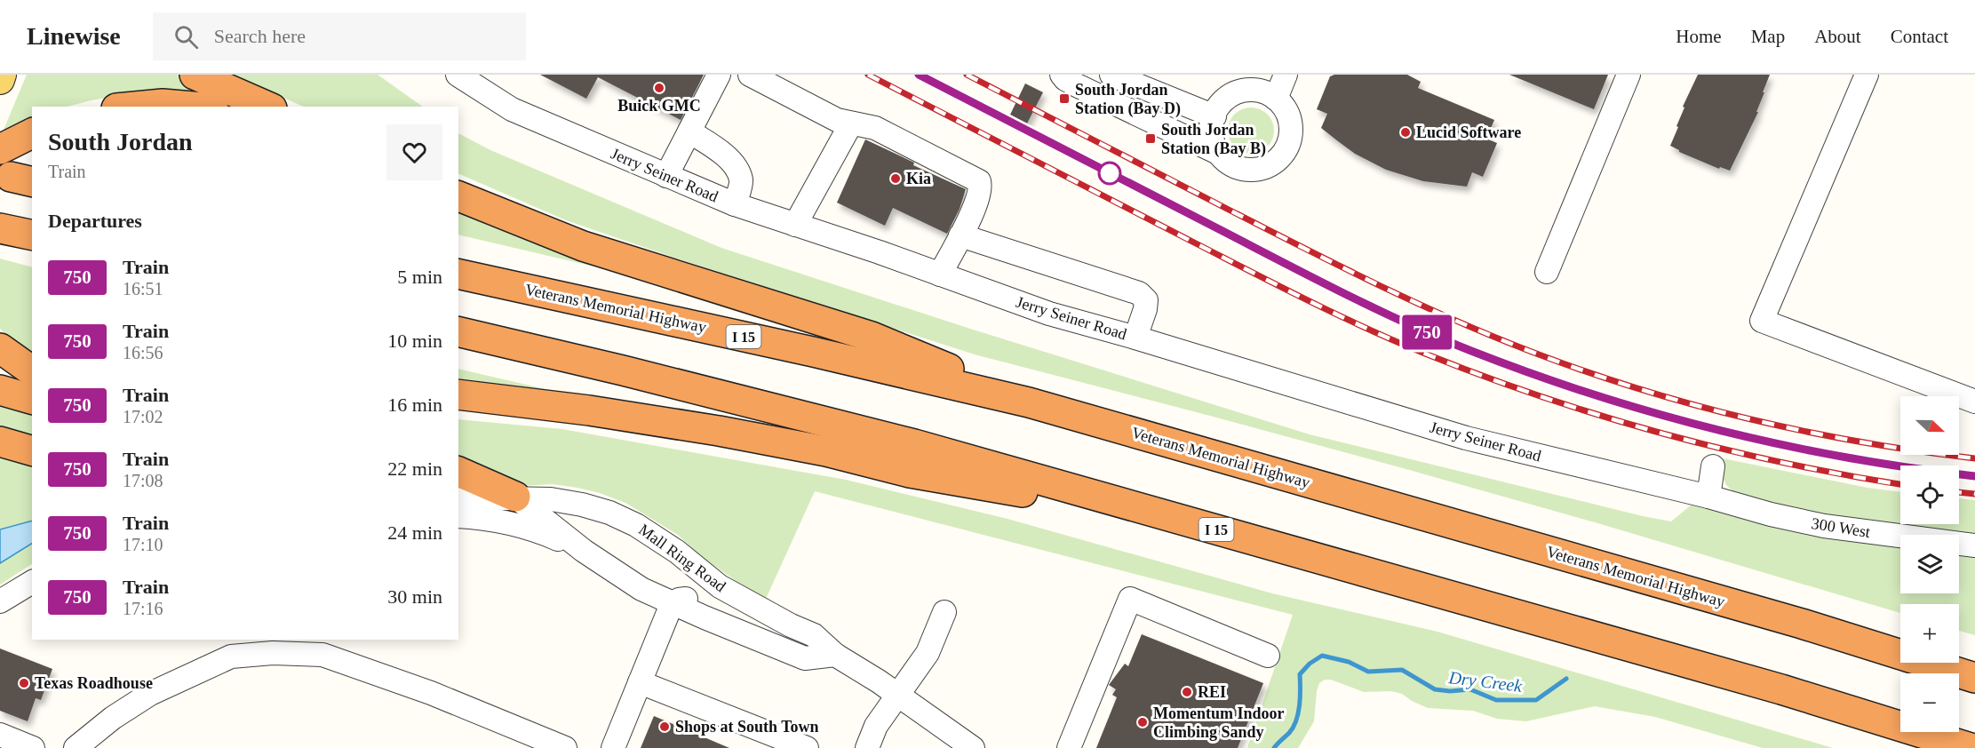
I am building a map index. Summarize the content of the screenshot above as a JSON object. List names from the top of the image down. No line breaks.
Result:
{"streets":{"highway":["Veterans Memorial Highway","I 15"],"street":["Jerry Seiner Road","300 West","Mall Ring Road"]},"crossings":[["Jerry Seiner Road","300 West"]],"water":["Dry Creek"],"places":{"other":["Buick GMC","Lucid Software","Kia","Texas Roadhouse","REI","Momentum Indoor Climbing Sandy","Shops at South Town"],"transit":["South Jordan Station (Bay D)","South Jordan Station (Bay B)"]},"north":"right","page":{"header":"Linewise","search":"Search here","nav":["Home","Map","About","Contact"],"on_map":"750","heading":[["South Jordan","Train"],"Departures"],"list":[{"mark":"750","name":"Train","note":"16:51","value":"5 min"},{"mark":"750","name":"Train","note":"16:56","value":"10 min"},{"mark":"750","name":"Train","note":"17:02","value":"16 min"},{"mark":"750","name":"Train","note":"17:08","value":"22 min"},{"mark":"750","name":"Train","note":"17:10","value":"24 min"},{"mark":"750","name":"Train","note":"17:16","value":"30 min"}],"map_buttons":["+","−"]}}
